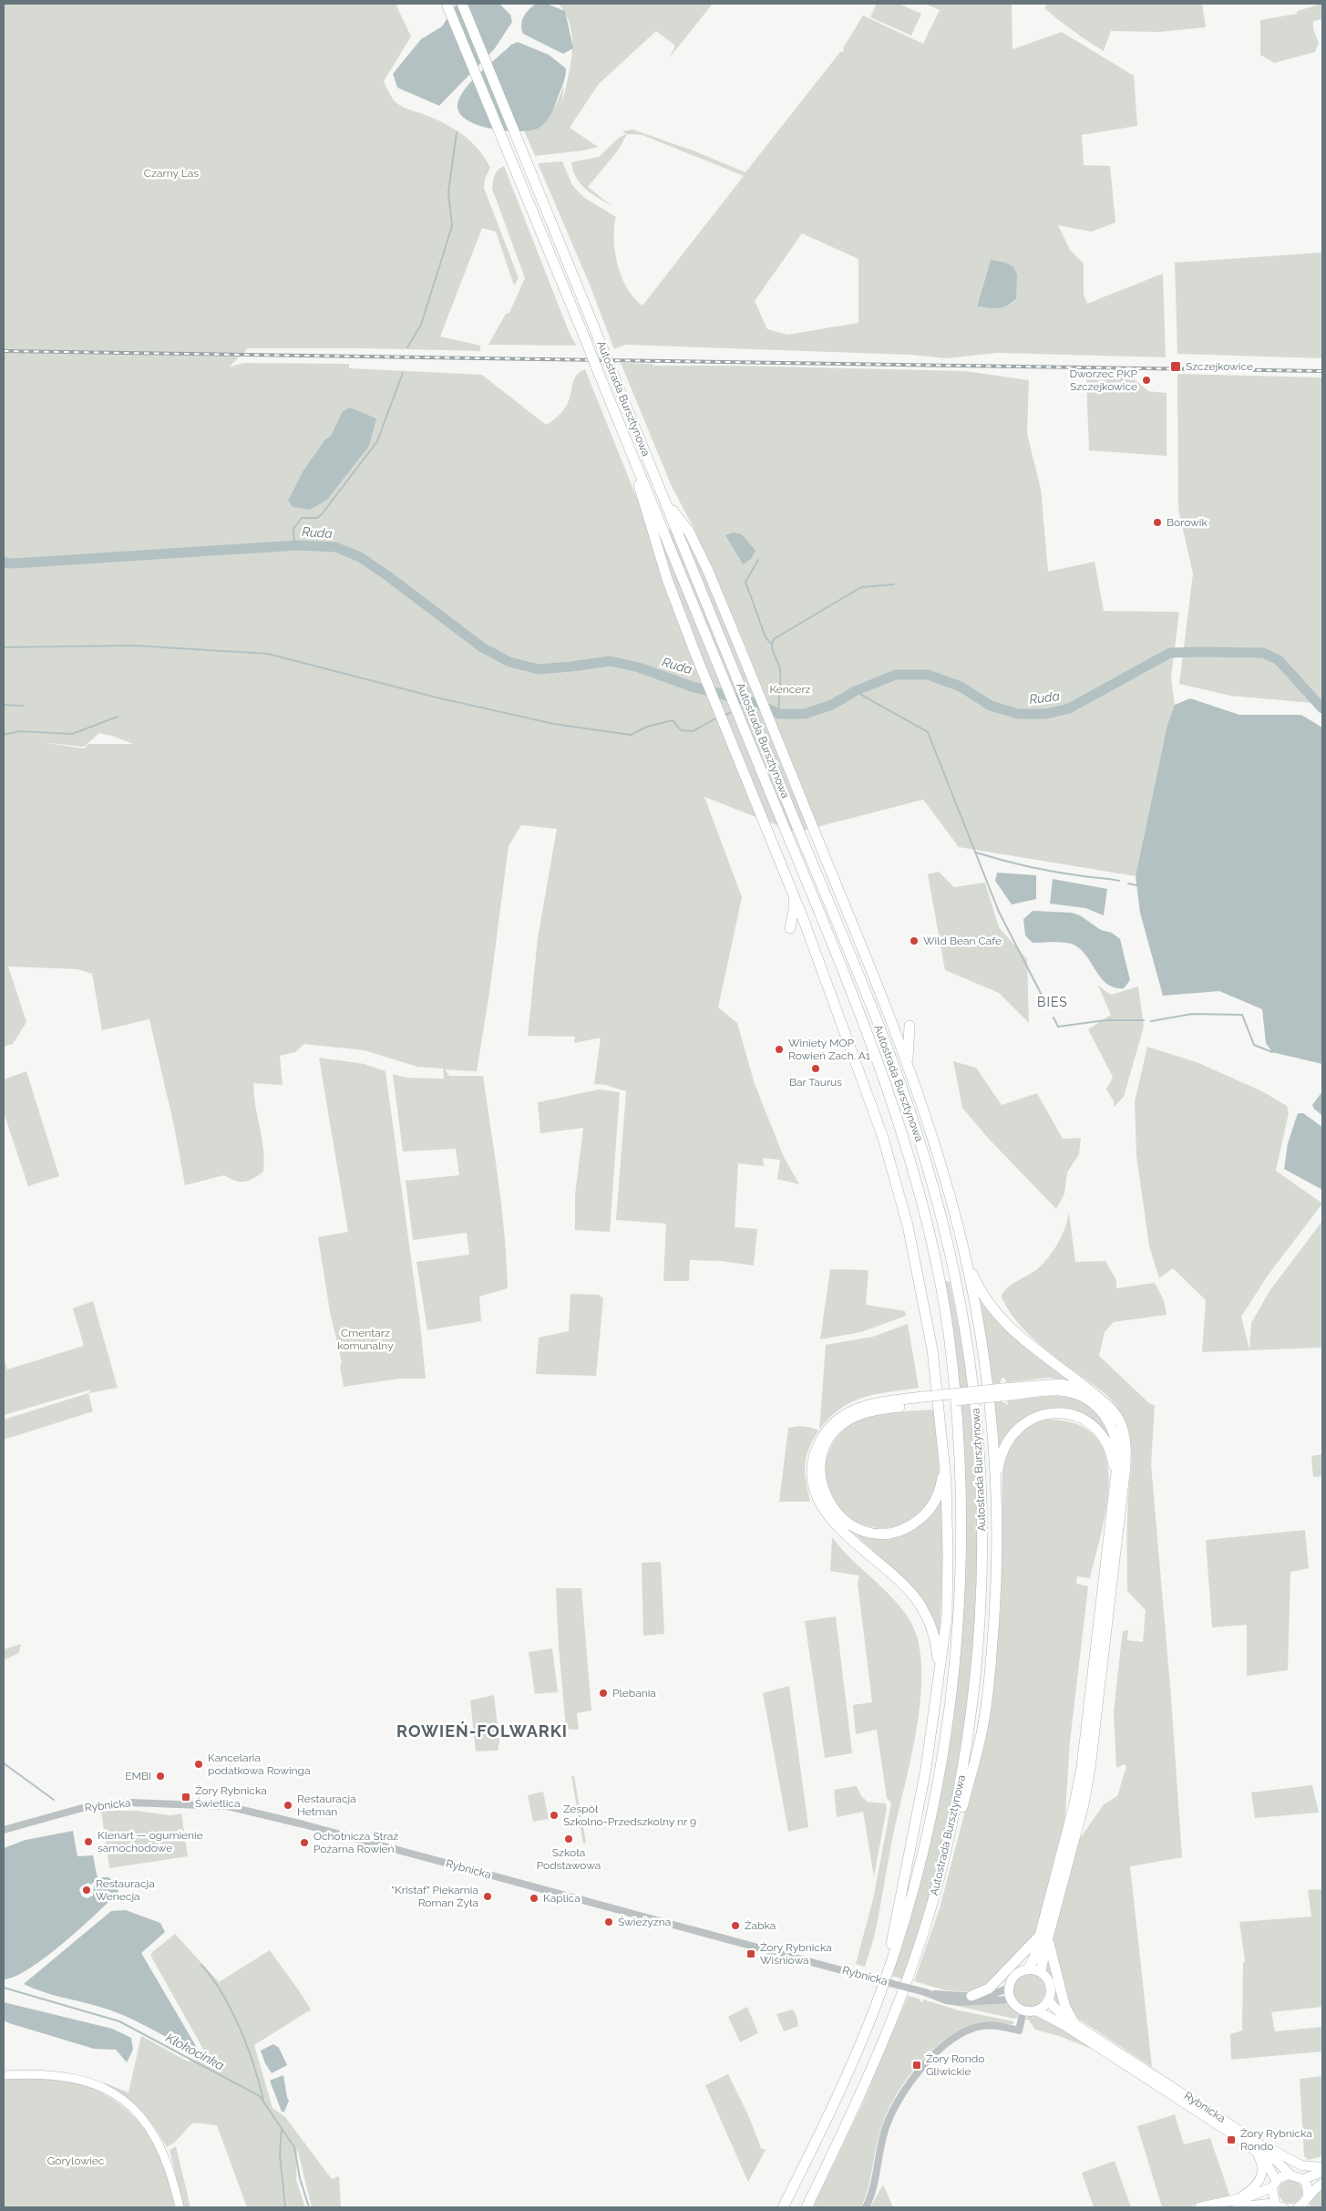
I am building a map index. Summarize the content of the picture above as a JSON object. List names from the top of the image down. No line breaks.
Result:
{"streets":{"highway":["Autostrada Bursztynowa"],"main road":["Rybnicka"]},"districts":["BIES","ROWIEŃ-FOLWARKI"],"water":["Ruda","Kłokocinka"],"parks":["Czarny Las","Kencerz","Cmentarz komunalny","Gorylowiec"],"places":{"transit":["Szczejkowice","Żory Rybnicka Świetlica","Żory Rybnicka Wiśniowa","Żory Rondo Gliwickie","Żory Rybnicka Rondo"],"other":["Dworzec PKP Szczejkowice","Borowik","Wild Bean Cafe","Winiety MOP Rowień Zach. A1","Bar Taurus","Plebania","Kancelaria podatkowa Rowinga","EMBI","Restauracja Hetman","Zespół Szkolno-Przedszkolny nr 9","Szkoła Podstawowa","Klenart — ogumienie samochodowe","Ochotnicza Straż Pożarna Rowień","Restauracja Wenecja","\"Kristaf\" Piekarnia Roman Żyła","Kaplica","Świeżyzna","Żabka"]}}
